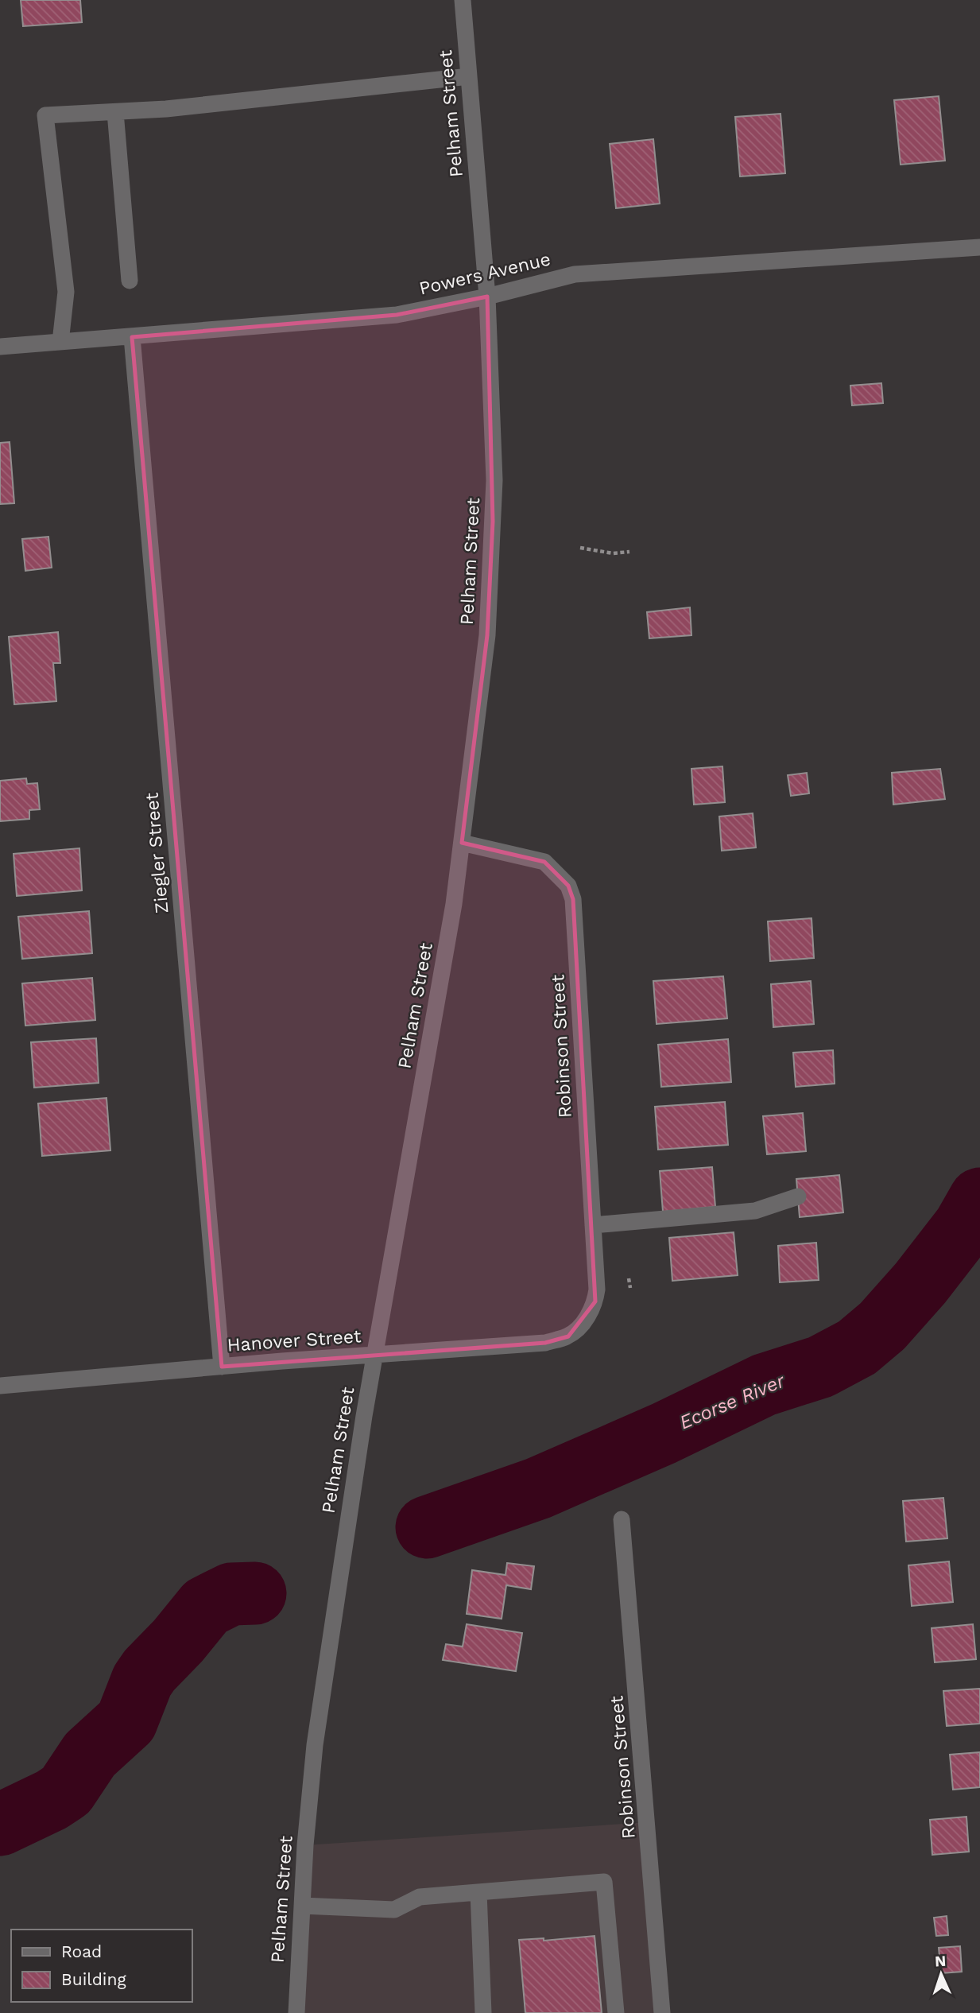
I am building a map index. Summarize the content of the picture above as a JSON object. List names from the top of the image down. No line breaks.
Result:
{"streets":{"street":["Pelham Street","Powers Avenue","Ziegler Street","Robinson Street","Hanover Street"]},"crossings":[["Pelham Street","Powers Avenue"],["Pelham Street","Robinson Street"],["Pelham Street","Hanover Street"],["Powers Avenue","Ziegler Street"],["Ziegler Street","Hanover Street"],["Robinson Street","Hanover Street"]],"water":["Ecorse River"],"legend":["Road","Building"],"north":"top"}
